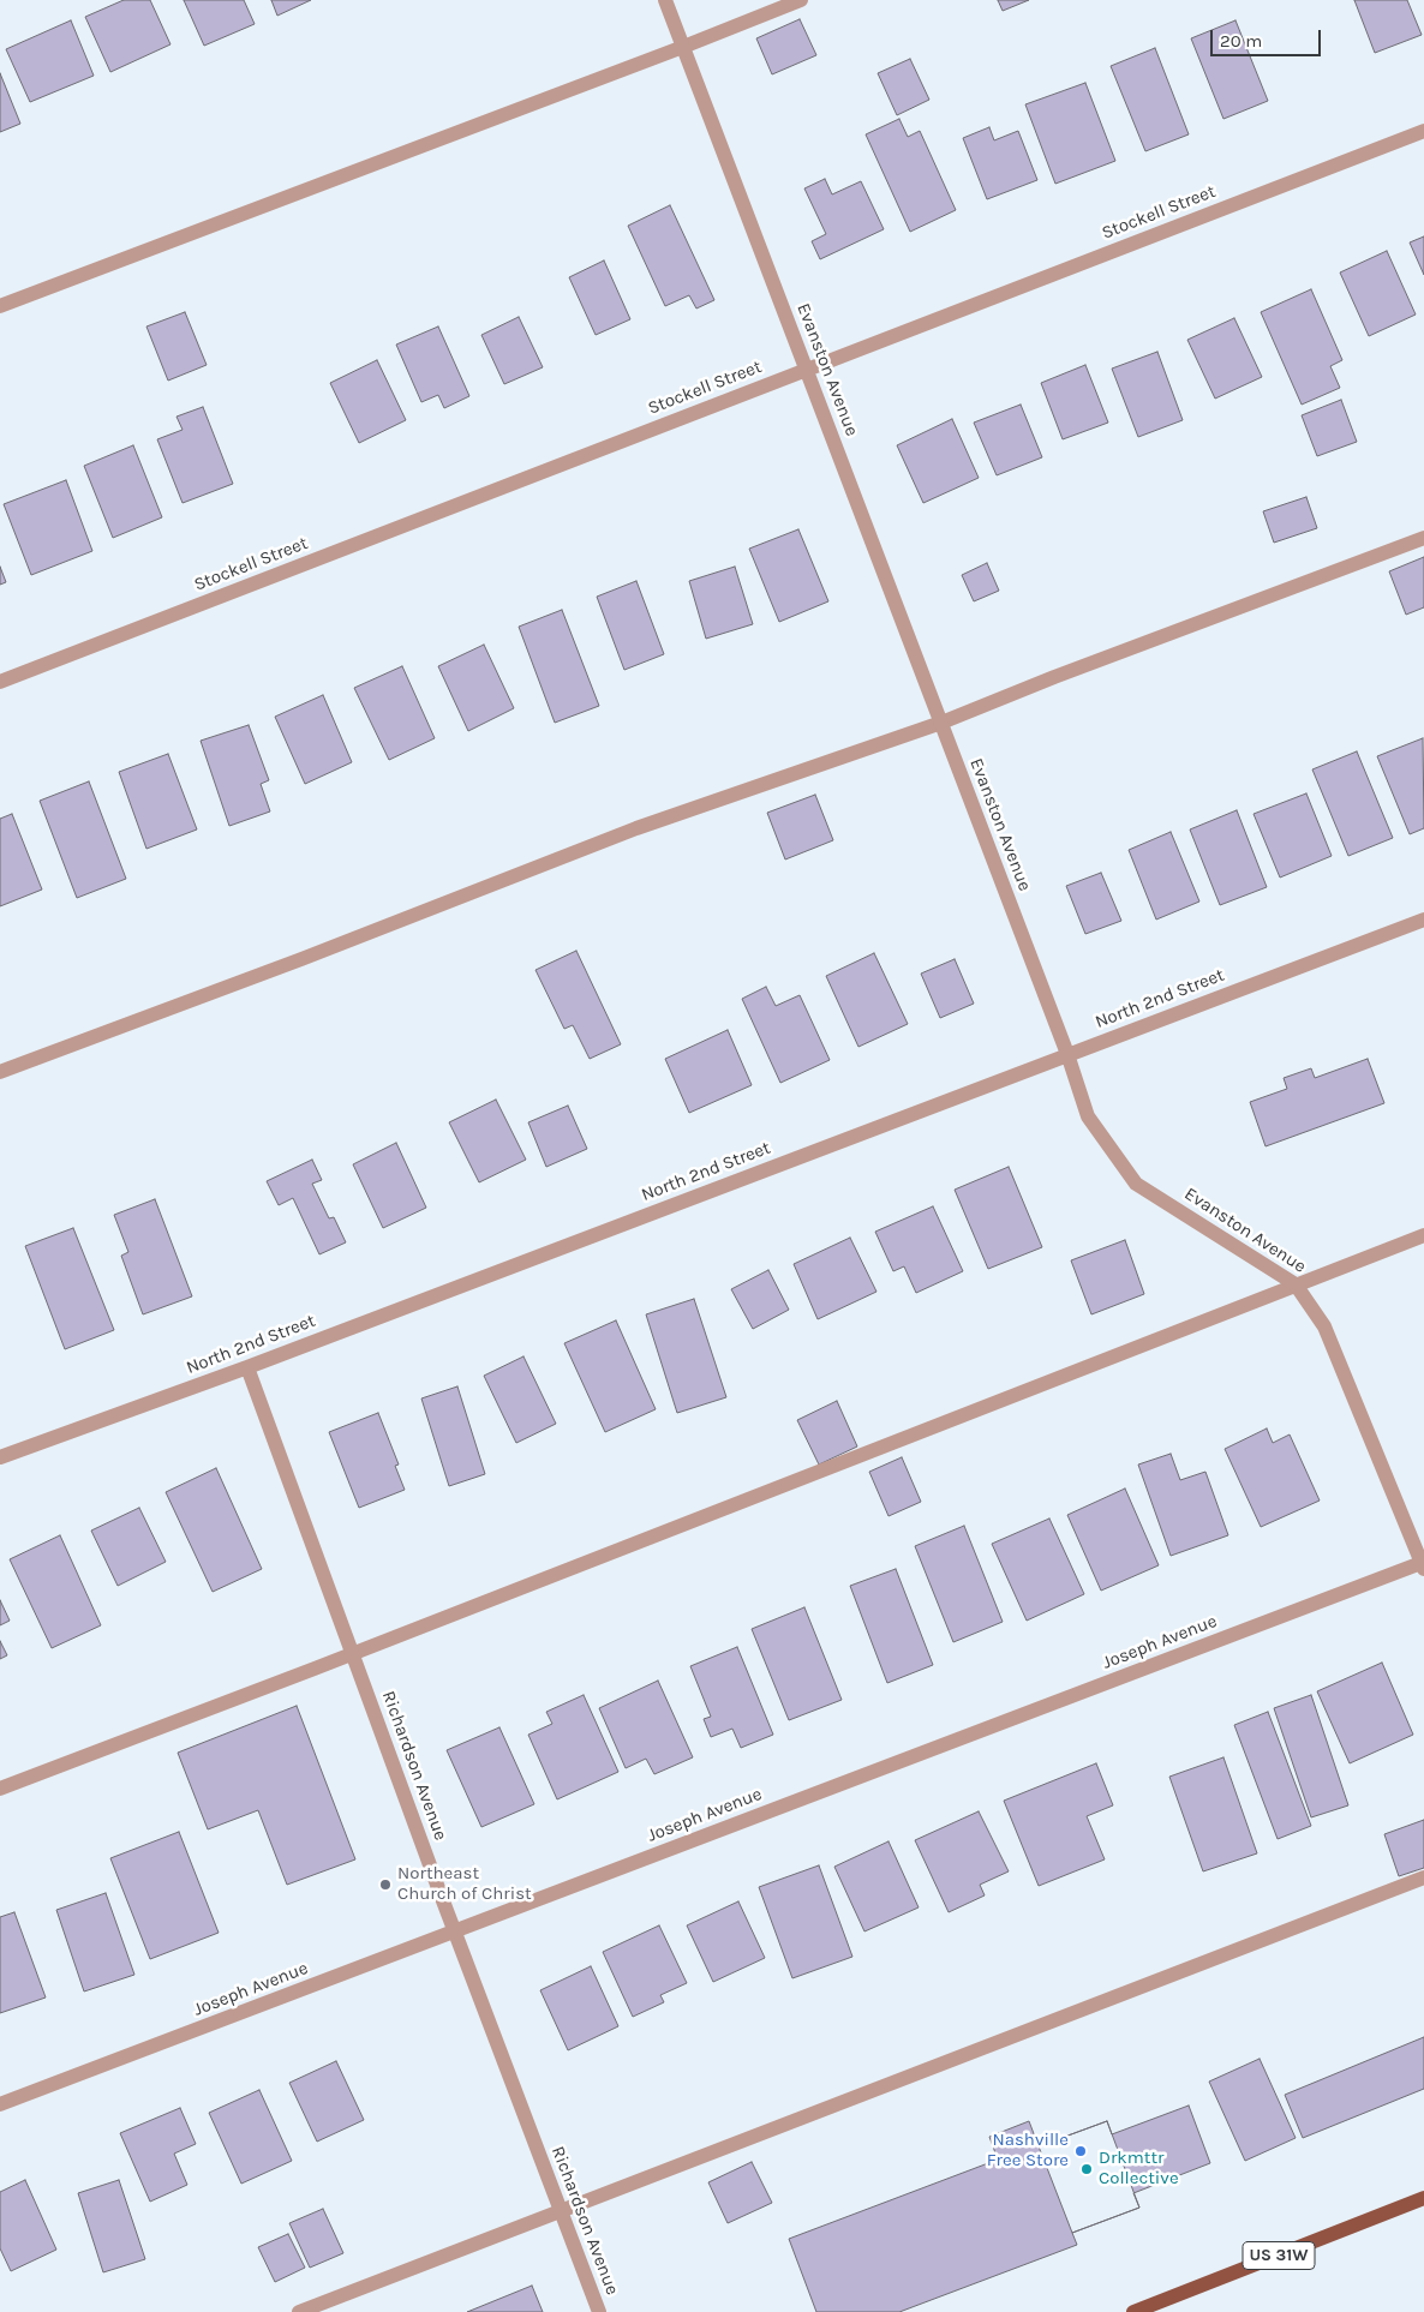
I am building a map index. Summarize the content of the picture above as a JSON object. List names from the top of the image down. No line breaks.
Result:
{"streets":{"main road":["US 31W"],"street":["Stockell Street","Evanston Avenue","North 2nd Street","Joseph Avenue","Richardson Avenue"]},"crossings":[["Stockell Street","Evanston Avenue"],["Evanston Avenue","North 2nd Street"],["Evanston Avenue","Joseph Avenue"],["North 2nd Street","Richardson Avenue"],["Joseph Avenue","Richardson Avenue"]],"places":["Northeast Church of Christ","Nashville Free Store","Drkmttr Collective"],"scale_bar":"20 m"}
